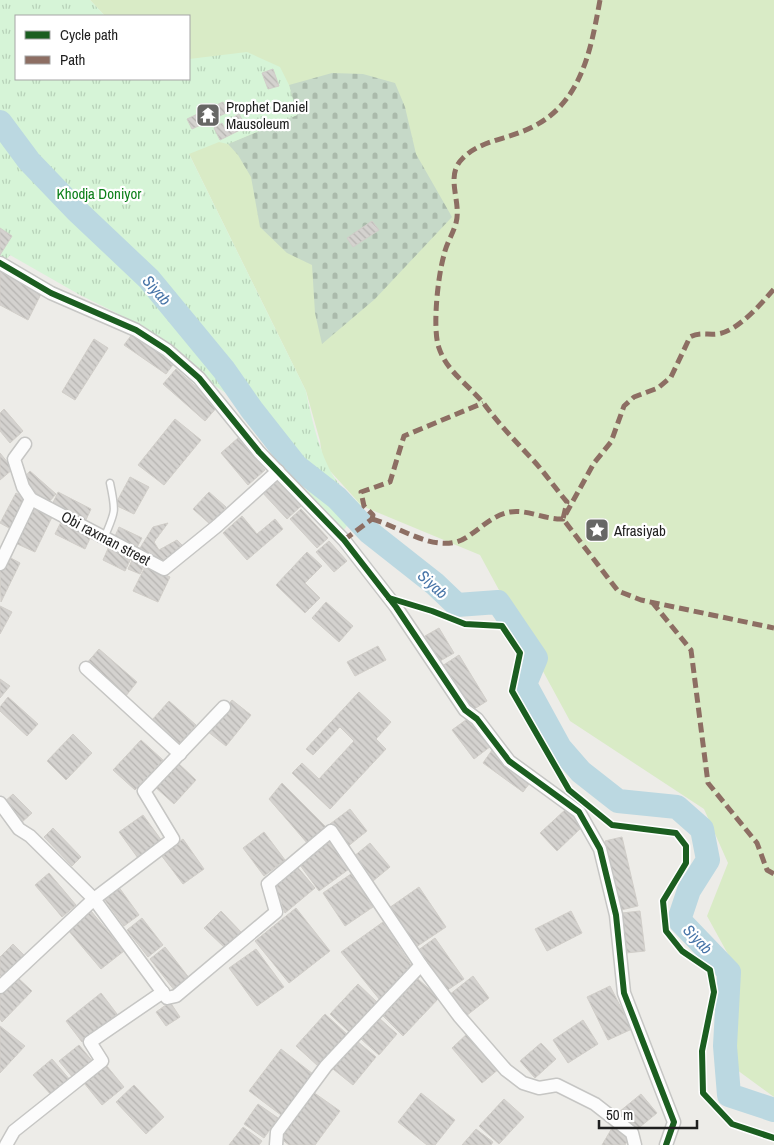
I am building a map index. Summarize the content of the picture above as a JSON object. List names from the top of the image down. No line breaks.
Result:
{"streets":{"street":["Obi raxman street"]},"water":["Siyab"],"parks":["Khodja Doniyor"],"places":{"temple":["Prophet Daniel Mausoleum"],"place":["Afrasiyab"]},"legend":["Cycle path","Path"],"scale_bar":"50 m"}
